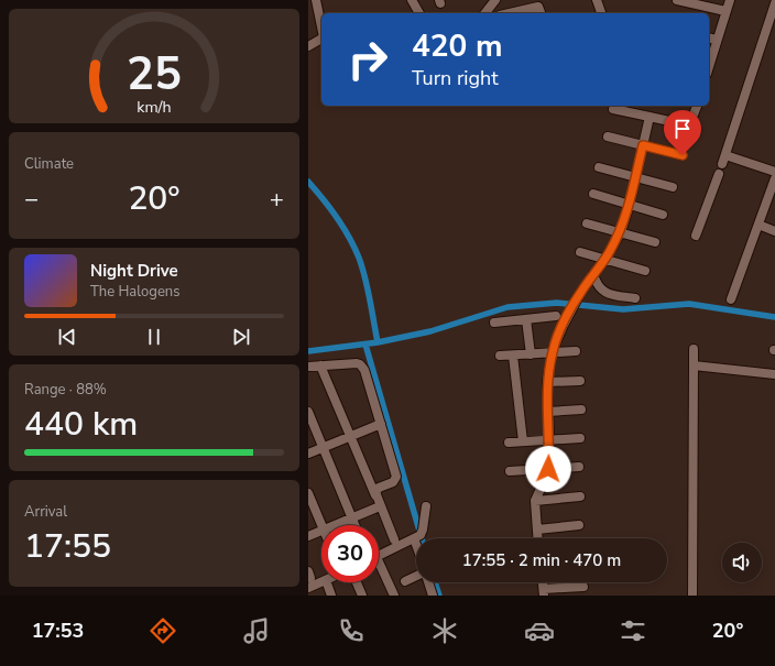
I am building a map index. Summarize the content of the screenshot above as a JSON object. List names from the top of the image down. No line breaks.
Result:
{"page":{"turn":["420 m","Turn right"],"tile":["Climate",["Range · 88%","440 km"],["Arrival","17:55"]],"heat":["−","20°","+"],"song":["Night Drive","The Halogens"],"limit":"30","trip":"17:55 · 2 min · 470 m","tabs":["17:53","20°"],"gauge":["25","km/h"]}}
